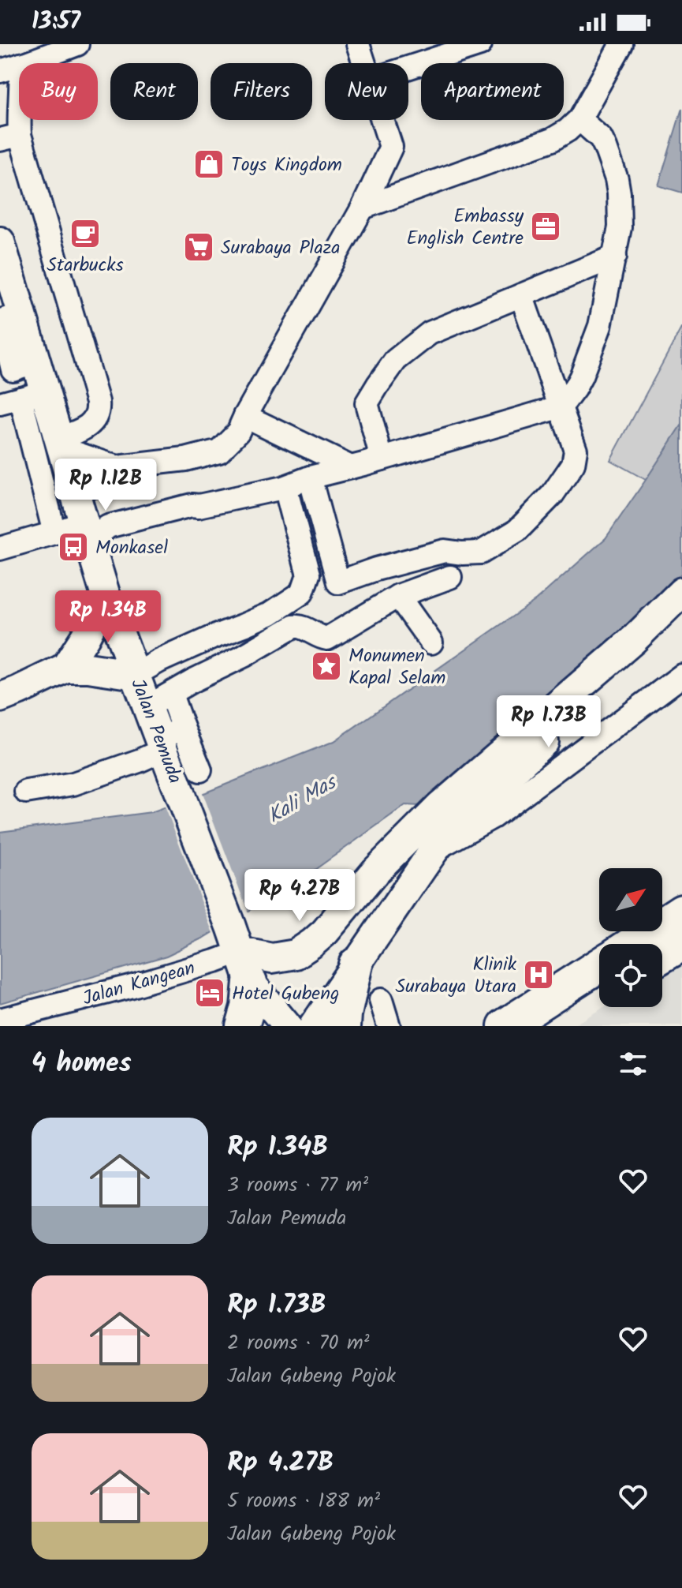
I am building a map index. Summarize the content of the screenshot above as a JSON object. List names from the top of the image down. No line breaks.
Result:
{"streets":{"main road":["Jalan Pemuda"],"street":["Jalan Kangean"]},"crossings":[["Jalan Pemuda","Jalan Kangean"]],"water":["Kali Mas"],"places":{"shop":["Toys Kingdom"],"office":["Embassy English Centre"],"cafe":["Starbucks"],"supermarket":["Surabaya Plaza"],"bus stop":["Monkasel"],"place":["Monumen Kapal Selam"],"hospital":["Klinik Surabaya Utara"],"hotel":["Hotel Gubeng"]},"north":"top right","page":{"status":"13:57","chip":["Buy","Rent","Filters","New","Apartment"],"price":["Rp 1.12B","Rp 1.34B","Rp 1.73B","Rp 4.27B"],"heading":"4 homes","list":[{"name":"Rp 1.34B","note":"3 rooms · 77 m² · Jalan Pemuda"},{"name":"Rp 1.73B","note":"2 rooms · 70 m² · Jalan Gubeng Pojok"},{"name":"Rp 4.27B","note":"5 rooms · 188 m² · Jalan Gubeng Pojok"}]}}
